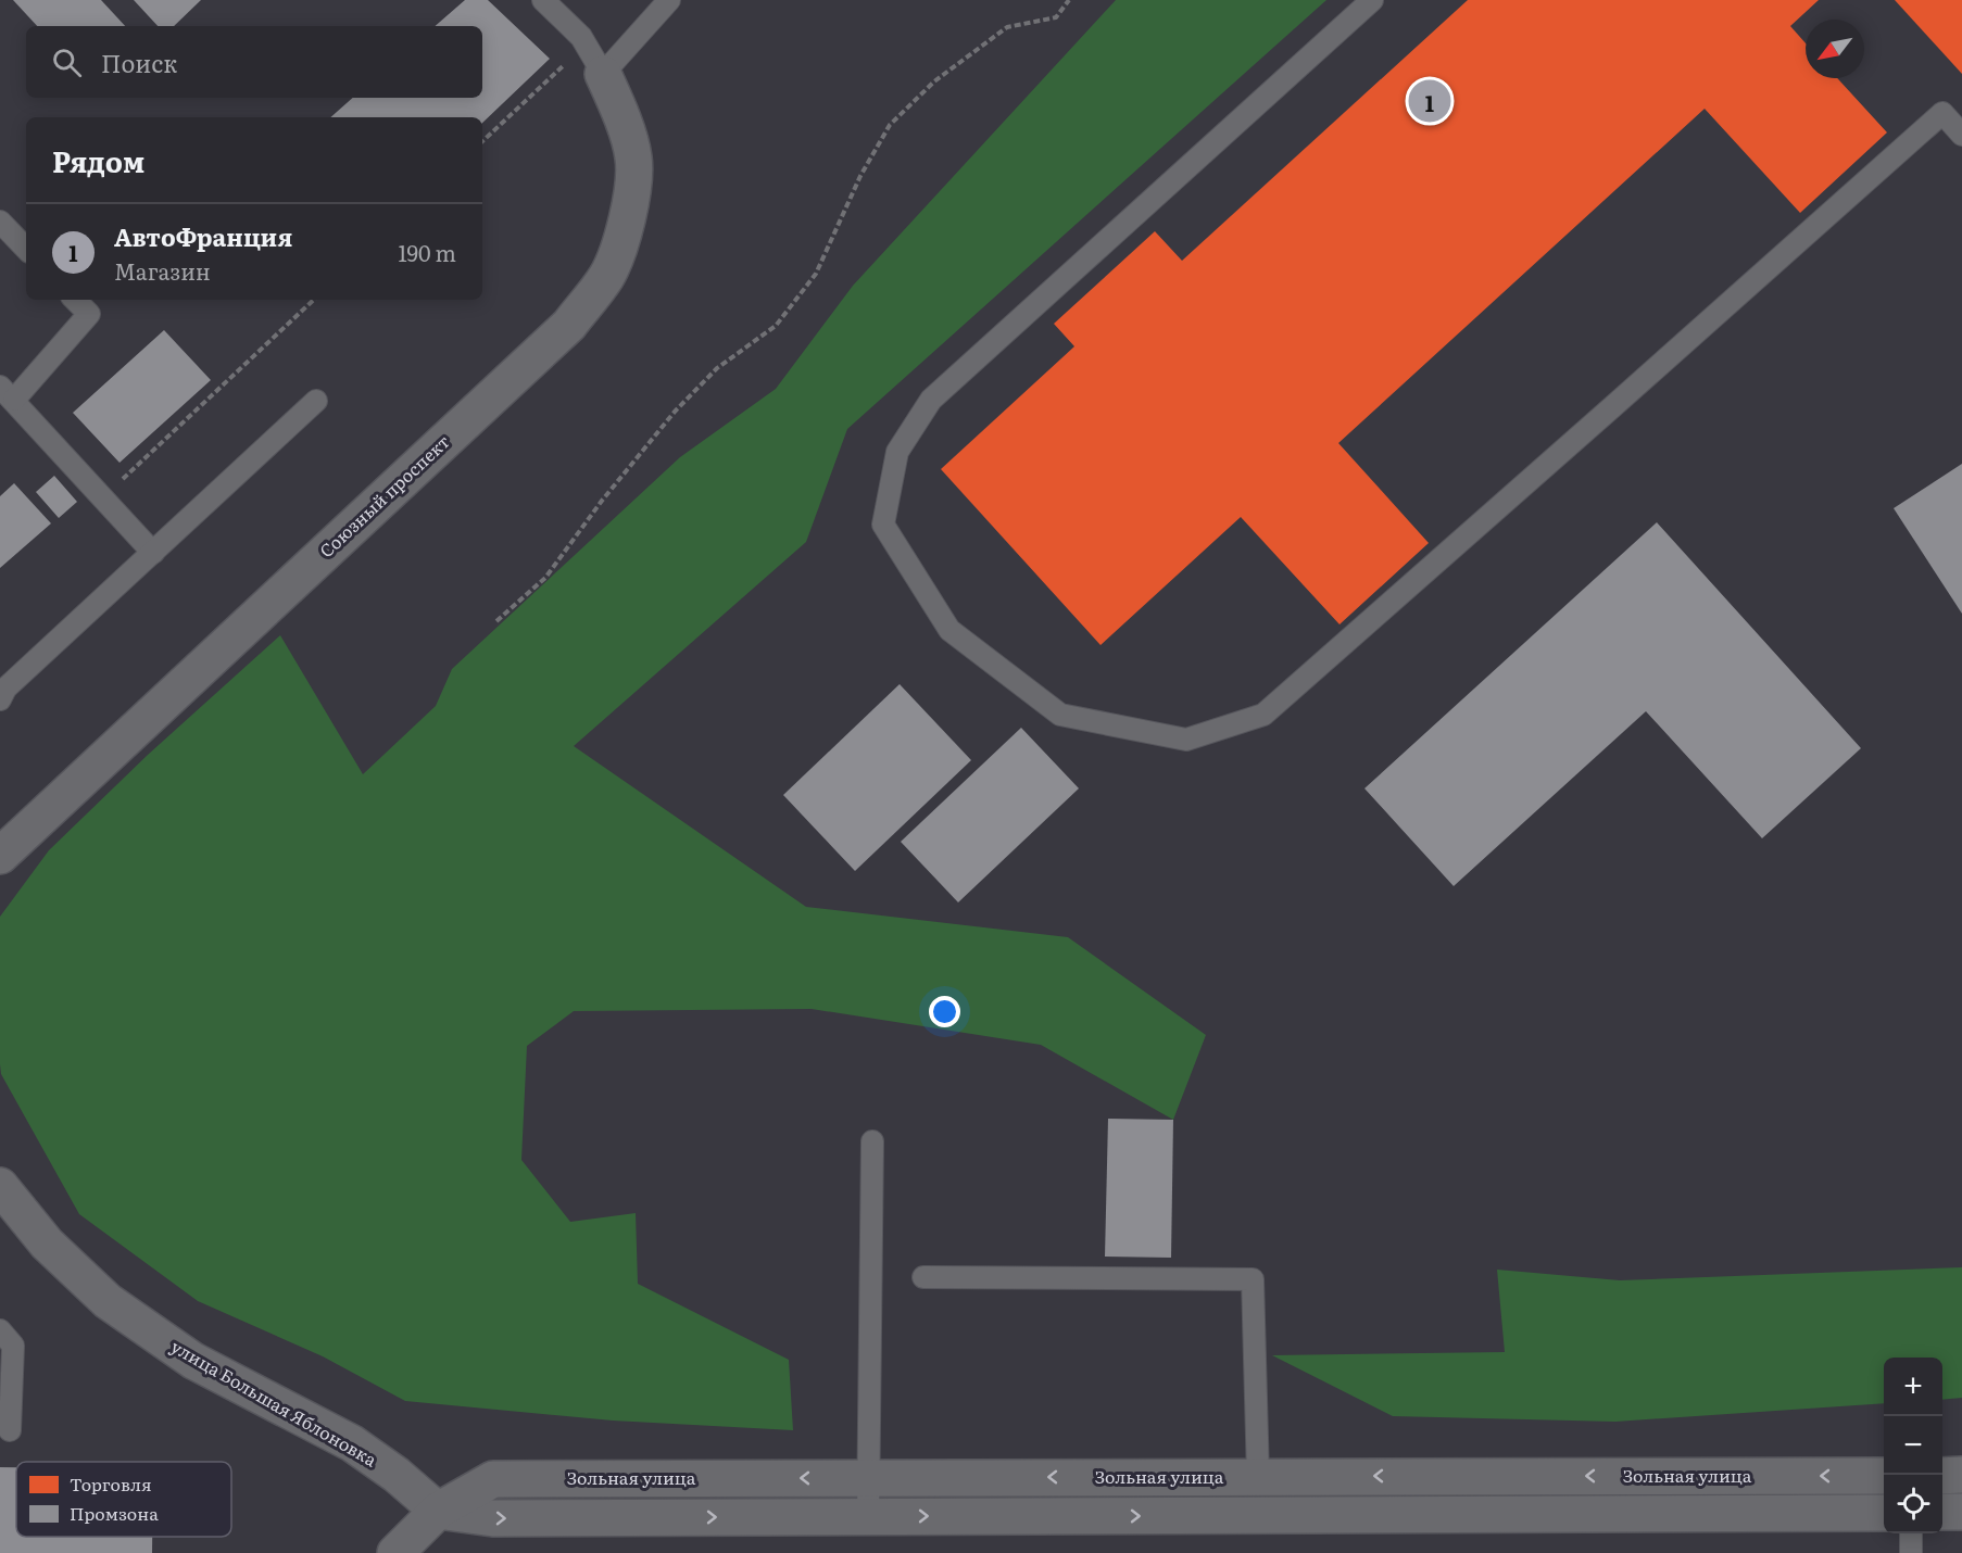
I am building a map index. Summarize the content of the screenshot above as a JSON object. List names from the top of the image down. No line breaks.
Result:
{"streets":{"street":["Союзный проспект","улица Большая Яблоновка","Зольная улица"]},"crossings":[["улица Большая Яблоновка","Зольная улица"]],"legend":["Торговля","Промзона"],"north":"bottom left","page":{"search":"Поиск","pins":"1","heading":"Рядом","list":[{"mark":"1","name":"АвтоФранция","note":"Магазин","value":"190 m"}],"map_buttons":["+","−"]}}
